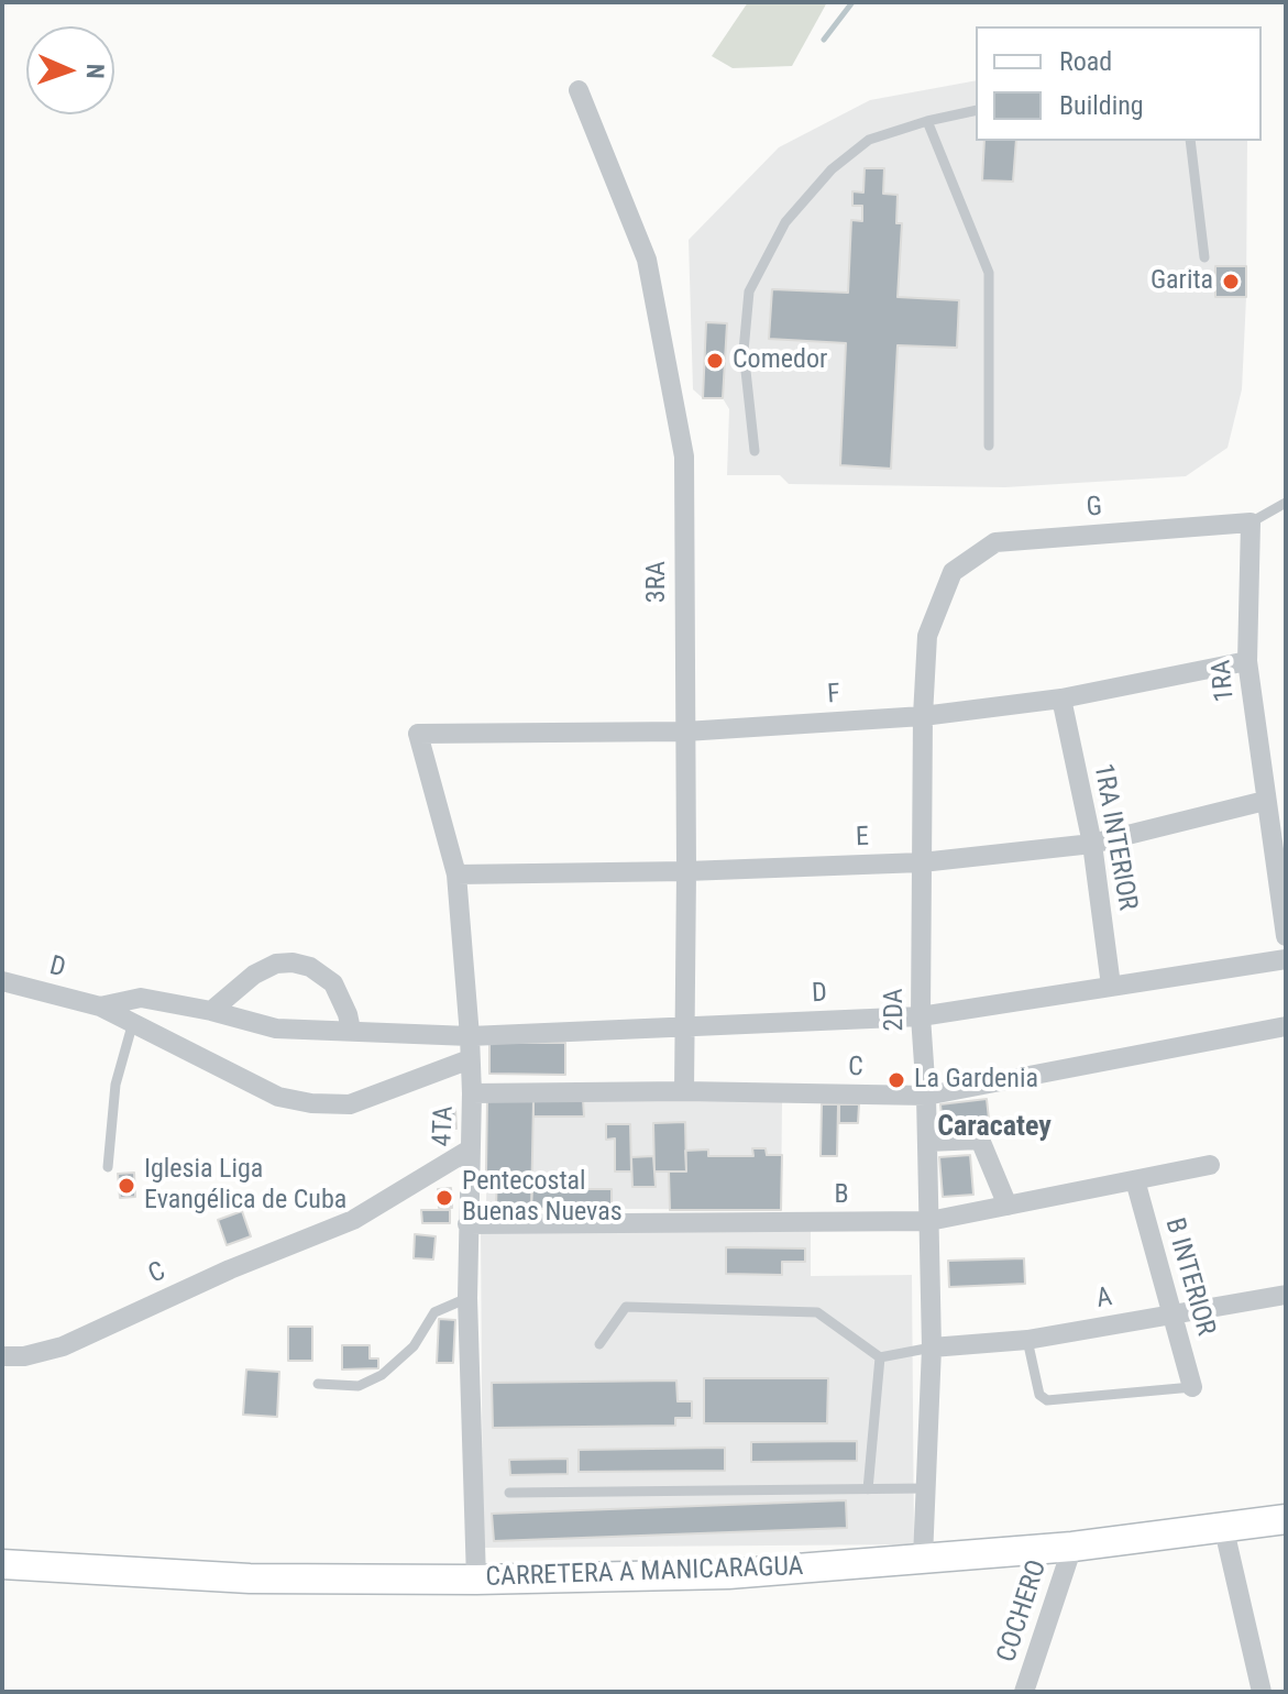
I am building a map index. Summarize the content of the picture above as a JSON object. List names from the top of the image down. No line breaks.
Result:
{"streets":{"main road":["CARRETERA A MANICARAGUA"],"street":["G","3RA","1RA","F","1RA INTERIOR","E","D","2DA","C","4TA","B","B INTERIOR","A","COCHERO"]},"crossings":[["G","1RA"],["G","2DA"],["3RA","F"],["3RA","E"],["3RA","D"],["3RA","C"],["1RA","F"],["1RA","E"],["F","1RA INTERIOR"],["F","2DA"],["F","4TA"],["1RA INTERIOR","E"],["1RA INTERIOR","D"],["E","2DA"],["E","4TA"],["D","2DA"],["D","4TA"],["2DA","C"],["2DA","B"],["2DA","A"],["2DA","CARRETERA A MANICARAGUA"],["C","4TA"],["4TA","B"],["4TA","CARRETERA A MANICARAGUA"],["B","B INTERIOR"],["B INTERIOR","A"],["CARRETERA A MANICARAGUA","COCHERO"]],"districts":["Caracatey"],"places":["Garita","Comedor","La Gardenia","Iglesia Liga Evangélica de Cuba","Pentecostal Buenas Nuevas"],"legend":["Road","Building"],"north":"right"}
